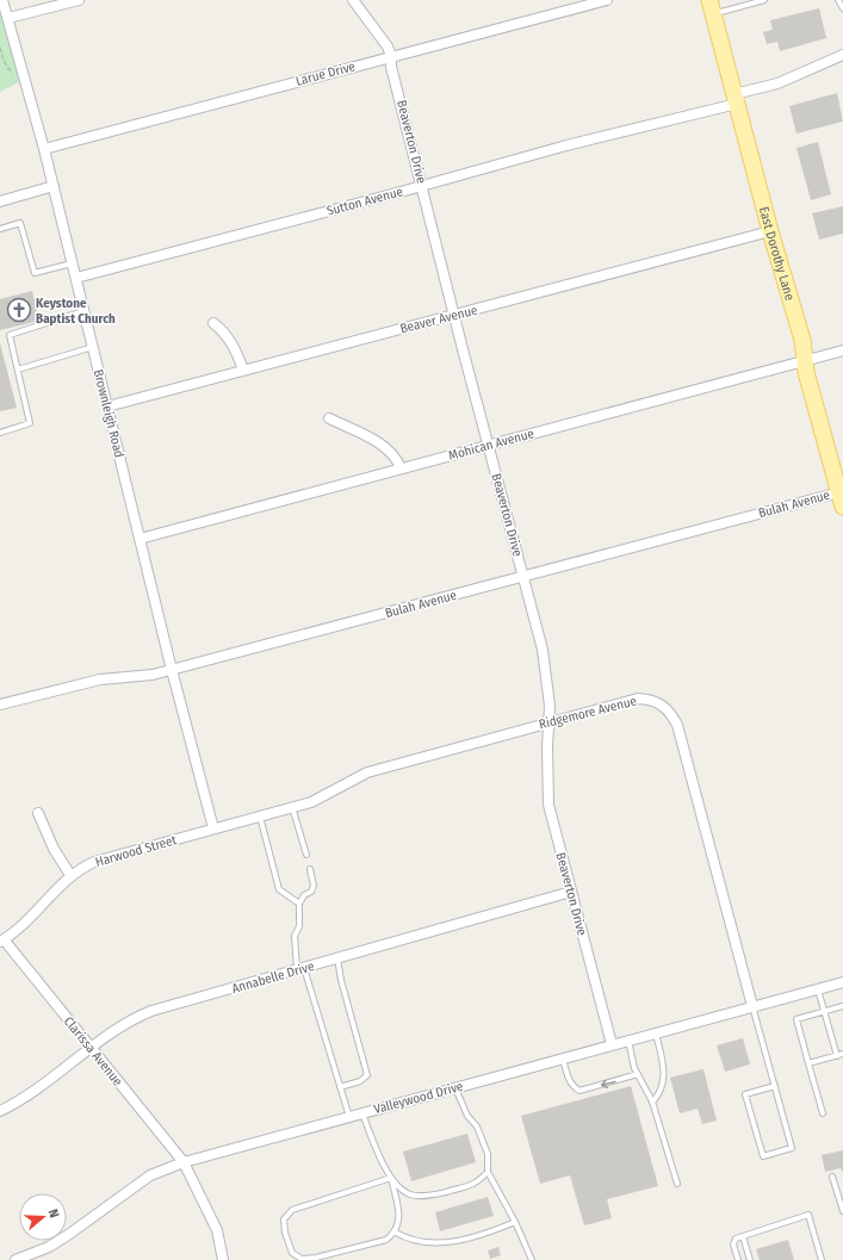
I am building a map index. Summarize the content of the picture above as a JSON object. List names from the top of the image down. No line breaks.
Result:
{"streets":{"main road":["East Dorothy Lane"],"street":["Larue Drive","Beaverton Drive","Sutton Avenue","Beaver Avenue","Brownleigh Road","Mohican Avenue","Bulah Avenue","Ridgemore Avenue","Harwood Street","Annabelle Drive","Clarissa Avenue","Valleywood Drive"]},"crossings":[["Larue Drive","Beaverton Drive"],["Larue Drive","Brownleigh Road"],["Beaverton Drive","Sutton Avenue"],["Beaverton Drive","Beaver Avenue"],["Beaverton Drive","Mohican Avenue"],["Beaverton Drive","Bulah Avenue"],["Beaverton Drive","Ridgemore Avenue"],["Beaverton Drive","Annabelle Drive"],["Beaverton Drive","Valleywood Drive"],["Sutton Avenue","East Dorothy Lane"],["Sutton Avenue","Brownleigh Road"],["East Dorothy Lane","Beaver Avenue"],["East Dorothy Lane","Mohican Avenue"],["East Dorothy Lane","Bulah Avenue"],["Beaver Avenue","Brownleigh Road"],["Brownleigh Road","Mohican Avenue"],["Brownleigh Road","Bulah Avenue"],["Brownleigh Road","Ridgemore Avenue"],["Brownleigh Road","Harwood Street"],["Ridgemore Avenue","Harwood Street"],["Ridgemore Avenue","Valleywood Drive"],["Harwood Street","Clarissa Avenue"],["Annabelle Drive","Clarissa Avenue"],["Clarissa Avenue","Valleywood Drive"]],"places":{"church":["Keystone Baptist Church"]},"north":"right"}
